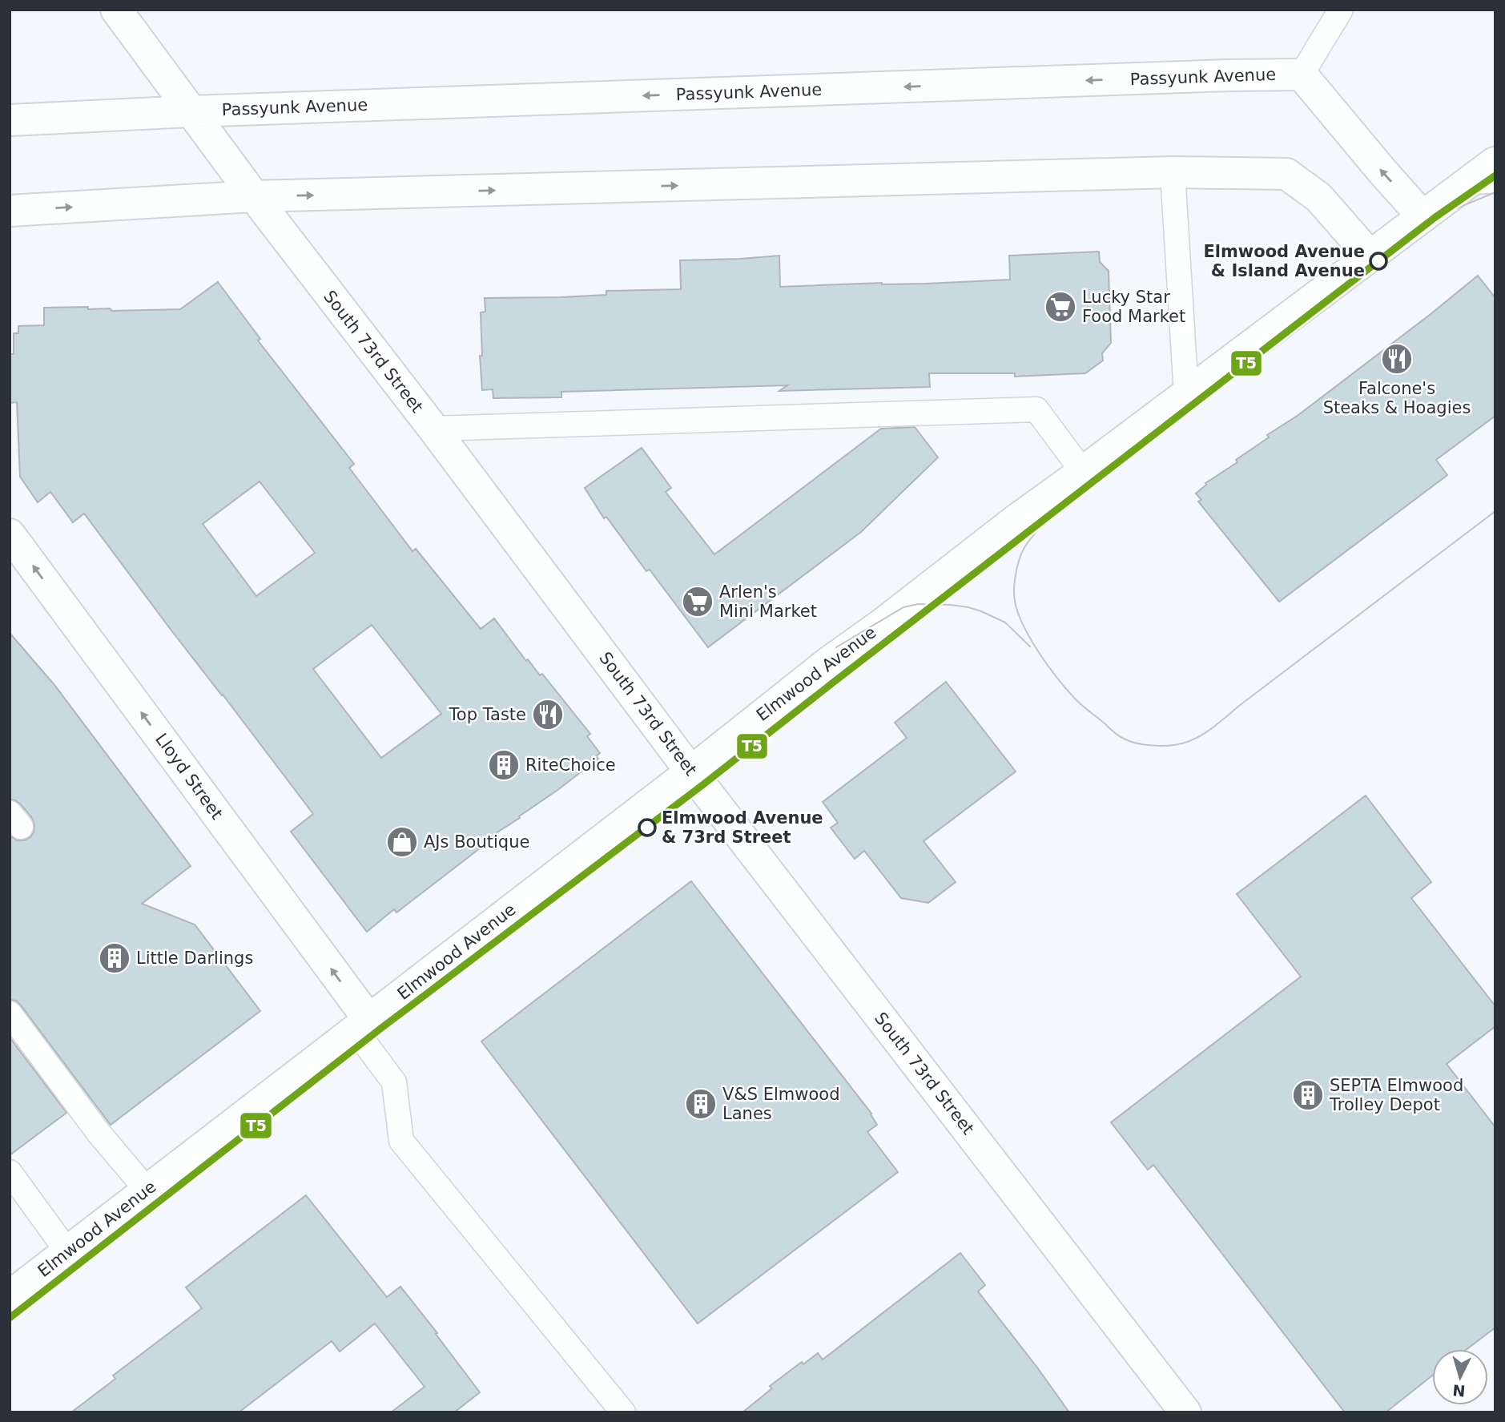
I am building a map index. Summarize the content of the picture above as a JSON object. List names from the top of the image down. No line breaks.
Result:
{"streets":{"street":["Passyunk Avenue","South 73rd Street","Elmwood Avenue","Lloyd Street"]},"crossings":[["Passyunk Avenue","South 73rd Street"],["South 73rd Street","Elmwood Avenue"],["Elmwood Avenue","Lloyd Street"]],"one_way":["Lloyd Street"],"places":{"other":["Elmwood Avenue & Island Avenue","Elmwood Avenue & 73rd Street"],"supermarket":["Lucky Star Food Market","Arlen's Mini Market"],"restaurant":["Falcone's Steaks & Hoagies","Top Taste"],"building":["RiteChoice","Little Darlings","SEPTA Elmwood Trolley Depot","V&S Elmwood Lanes"],"shop":["AJs Boutique"]},"lines":["transit line T5"],"north":"bottom"}
